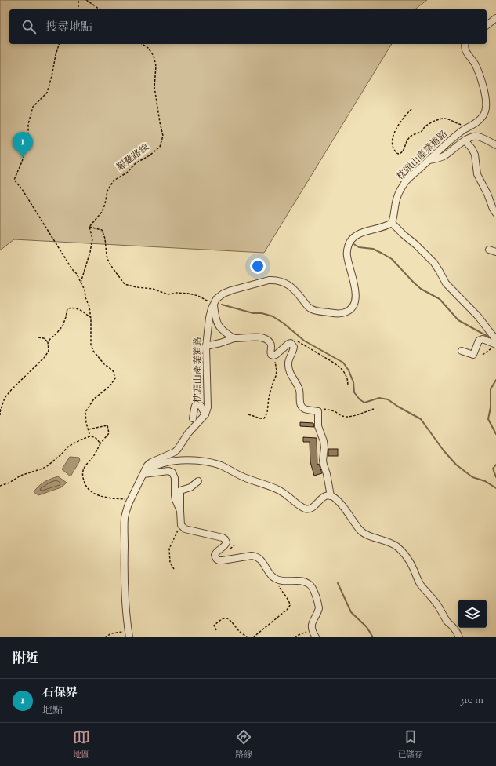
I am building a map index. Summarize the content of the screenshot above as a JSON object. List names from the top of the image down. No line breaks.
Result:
{"streets":{"street":["枕頭山產業道路"],"path":["艱難路線"]},"page":{"search":"搜尋地點","pins":"1","heading":"附近","list":[{"mark":"1","name":"石保界","note":"地點","value":"310 m"}],"nav":["地圖","路線","已儲存"]}}
